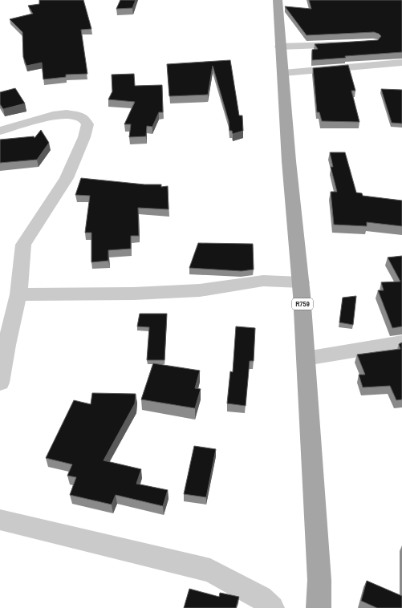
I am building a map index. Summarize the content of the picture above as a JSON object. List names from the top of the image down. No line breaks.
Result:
{"streets":{"main road":["R759"]}}
